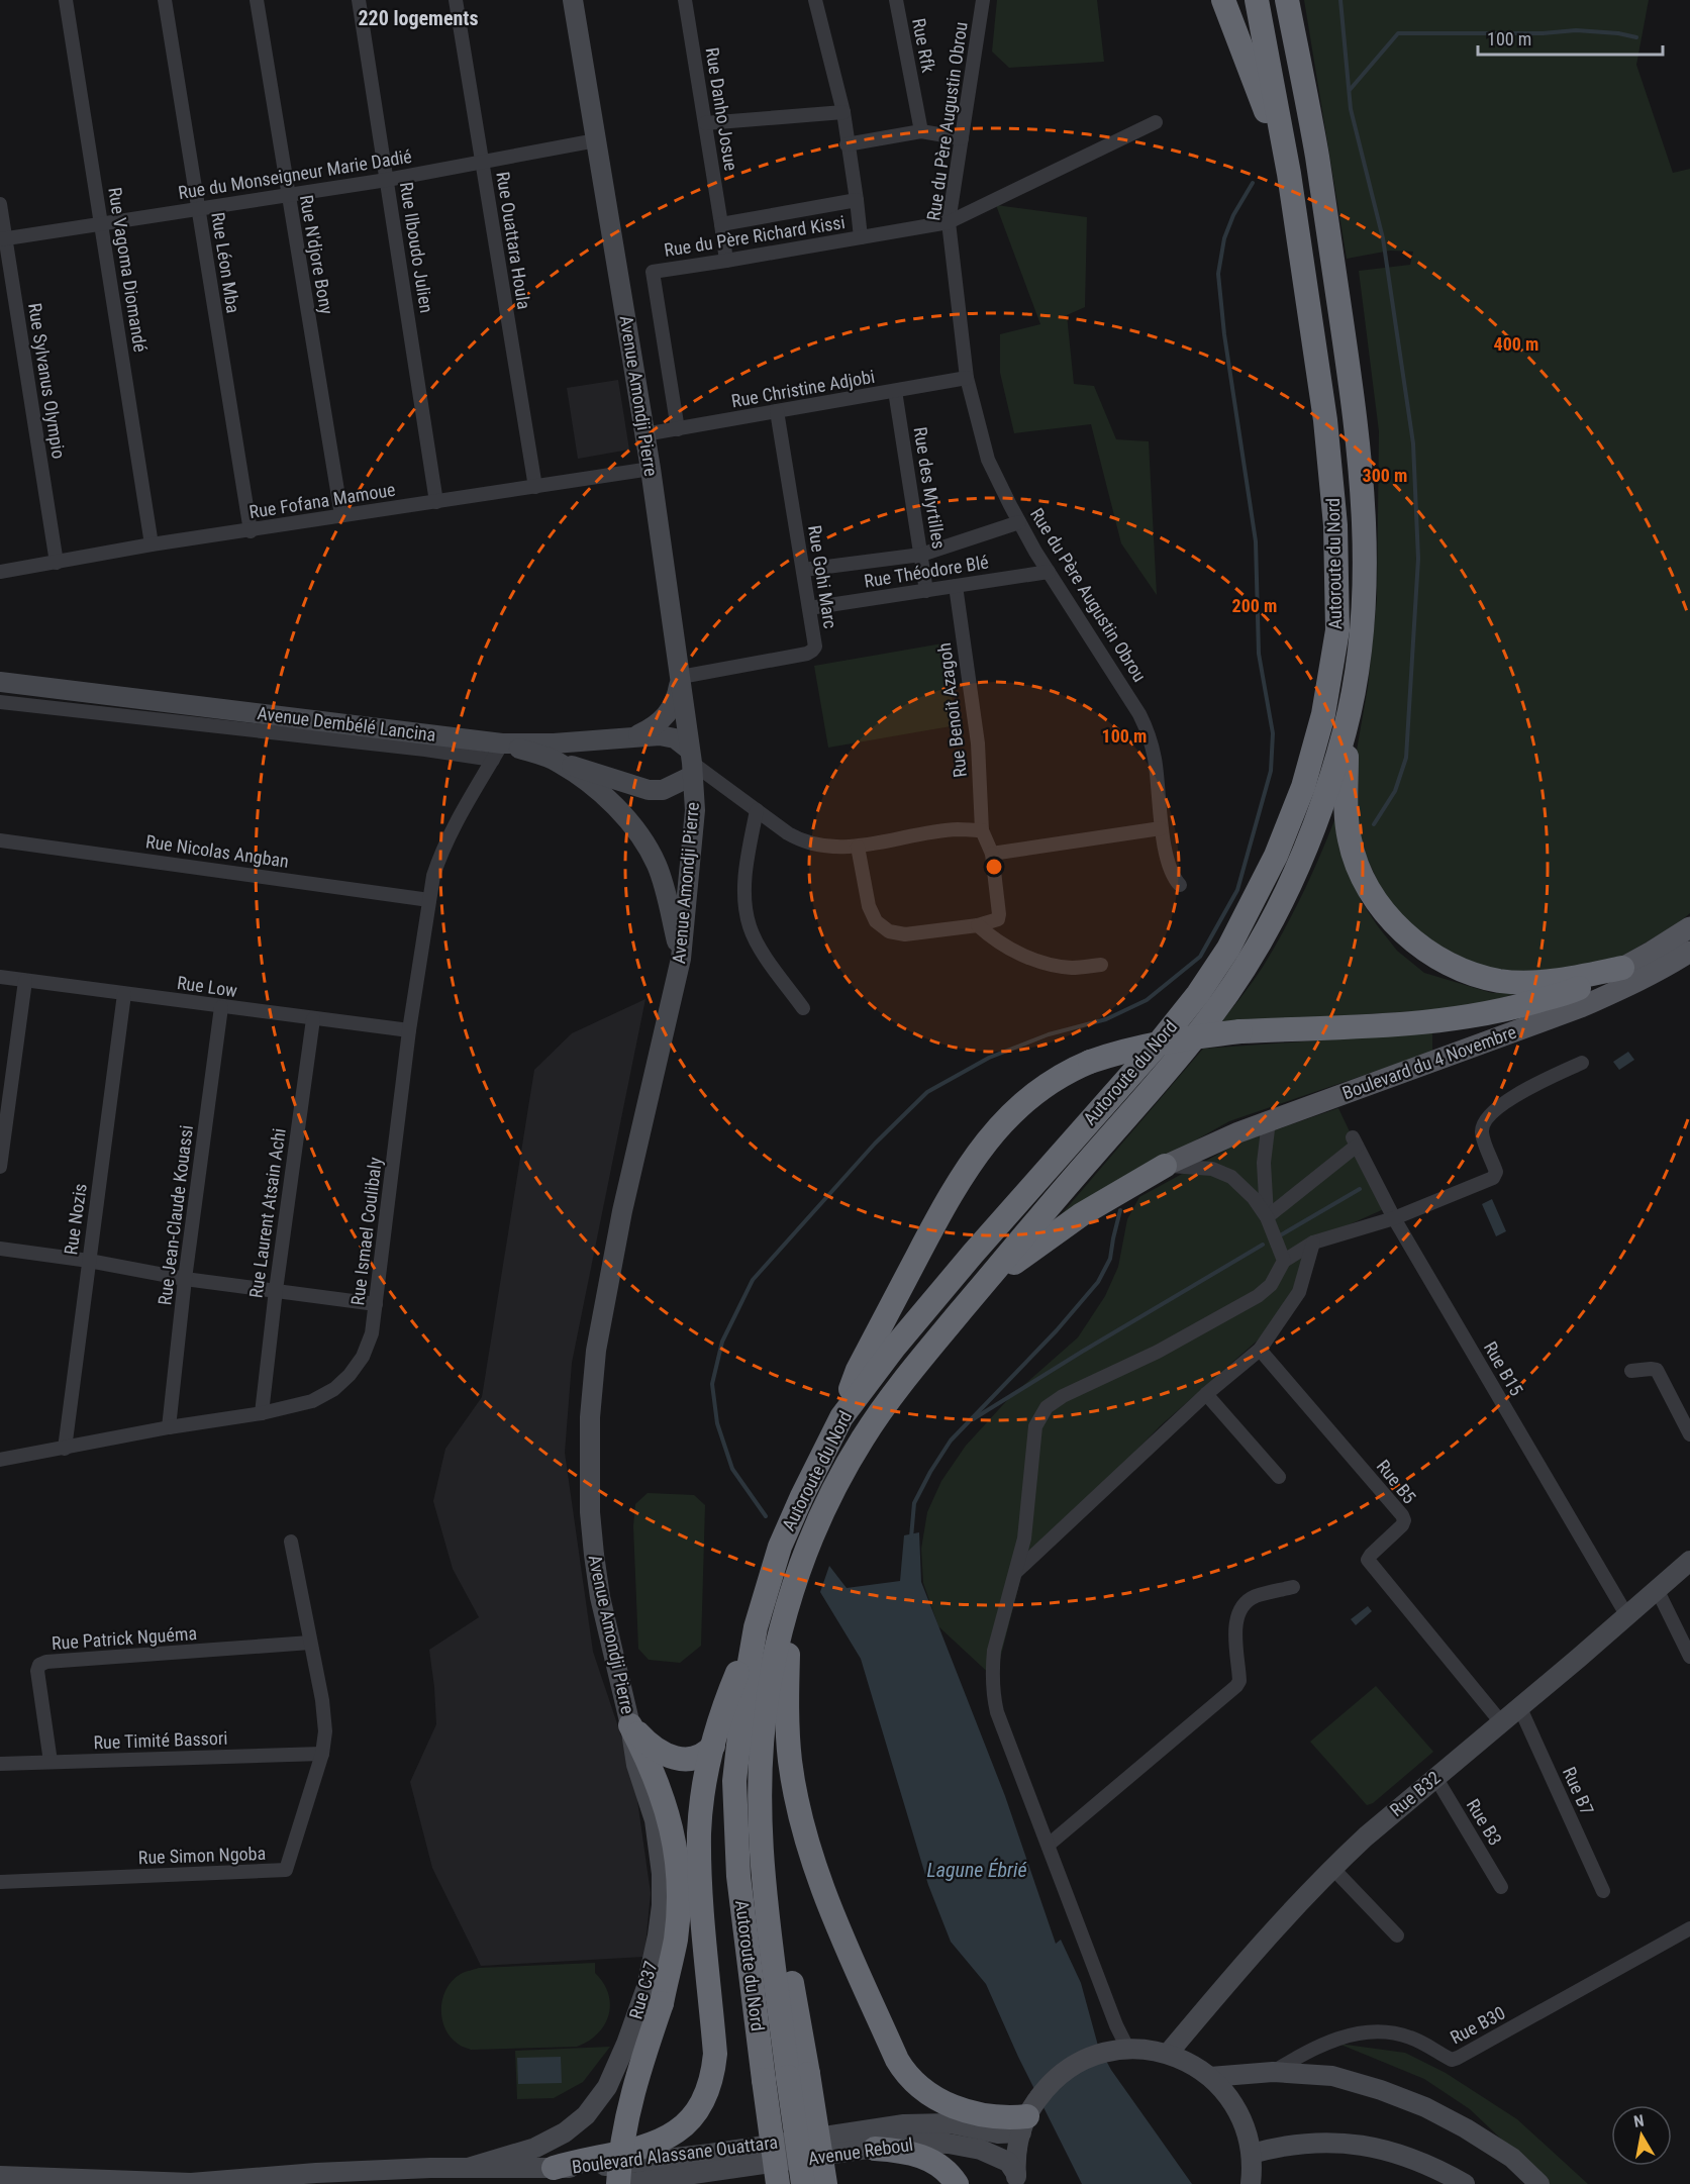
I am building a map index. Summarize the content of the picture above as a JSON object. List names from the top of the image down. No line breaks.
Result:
{"streets":{"highway":["Autoroute du Nord"],"main road":["Boulevard du 4 Novembre"],"street":["Rue Rfk","Rue Danho Josue","Rue du Père Augustin Obrou","Rue du Monseigneur Marie Dadié","Rue du Père Richard Kissi","Rue Ouattara Houla","Rue Ilboudo Julien","Rue N'djore Bony","Rue Léon Mba","Rue Vagoma Diomandé","Rue Sylvanus Olympio","Rue Christine Adjobi","Avenue Amondji Pierre","Rue des Myrtilles","Rue Fofana Mamoue","Rue Théodore Blé","Rue Gohi Marc","Rue Benoit Azagoh","Avenue Dembélé Lancina","Rue Nicolas Angban","Rue Low","Rue Laurent Atsain Achi","Rue Jean-Claude Kouassi","Rue Nozis","Rue Ismael Coulibaly","Rue B15","Rue B5","Rue Patrick Nguéma","Rue Timité Bassori","Rue B7","Rue B32","Rue B3","Rue Simon Ngoba","Rue C37","Rue B30","Avenue Reboul","Boulevard Alassane Ouattara"]},"crossings":[["Rue Danho Josue","Rue du Père Richard Kissi"],["Rue du Père Augustin Obrou","Rue du Père Richard Kissi"],["Rue du Père Augustin Obrou","Rue Christine Adjobi"],["Rue du Père Augustin Obrou","Rue Théodore Blé"],["Rue du Monseigneur Marie Dadié","Rue Ouattara Houla"],["Rue du Monseigneur Marie Dadié","Rue Ilboudo Julien"],["Rue du Monseigneur Marie Dadié","Rue N'djore Bony"],["Rue du Monseigneur Marie Dadié","Rue Léon Mba"],["Rue du Monseigneur Marie Dadié","Rue Vagoma Diomandé"],["Rue du Monseigneur Marie Dadié","Rue Sylvanus Olympio"],["Rue du Monseigneur Marie Dadié","Avenue Amondji Pierre"],["Rue du Père Richard Kissi","Rue Christine Adjobi"],["Rue Ouattara Houla","Rue Fofana Mamoue"],["Rue Ilboudo Julien","Rue Fofana Mamoue"],["Rue N'djore Bony","Rue Fofana Mamoue"],["Rue Léon Mba","Rue Fofana Mamoue"],["Rue Vagoma Diomandé","Rue Fofana Mamoue"],["Rue Sylvanus Olympio","Rue Fofana Mamoue"],["Rue Christine Adjobi","Avenue Amondji Pierre"],["Rue Christine Adjobi","Rue des Myrtilles"],["Rue Christine Adjobi","Rue Gohi Marc"],["Avenue Amondji Pierre","Rue Fofana Mamoue"],["Avenue Amondji Pierre","Rue Gohi Marc"],["Avenue Amondji Pierre","Avenue Dembélé Lancina"],["Avenue Amondji Pierre","Rue C37"],["Rue des Myrtilles","Rue Théodore Blé"],["Rue Théodore Blé","Rue Gohi Marc"],["Rue Théodore Blé","Rue Benoit Azagoh"],["Avenue Dembélé Lancina","Rue Ismael Coulibaly"],["Rue Nicolas Angban","Rue Ismael Coulibaly"],["Rue Low","Rue Laurent Atsain Achi"],["Rue Low","Rue Jean-Claude Kouassi"],["Rue Low","Rue Nozis"],["Rue Low","Rue Ismael Coulibaly"],["Rue Laurent Atsain Achi","Rue Ismael Coulibaly"],["Rue Jean-Claude Kouassi","Rue Ismael Coulibaly"],["Rue Nozis","Rue Ismael Coulibaly"],["Rue B15","Rue B32"],["Rue B5","Rue B32"],["Rue Patrick Nguéma","Rue Timité Bassori"],["Rue Patrick Nguéma","Rue Simon Ngoba"],["Rue Timité Bassori","Rue Simon Ngoba"],["Rue B7","Rue B32"],["Rue B32","Rue B3"],["Rue C37","Boulevard Alassane Ouattara"]],"districts":["220 logements"],"water":["Lagune Ébrié"],"scale_bar":"100 m","north":"top","rings":["400 m","300 m","200 m","100 m"]}
